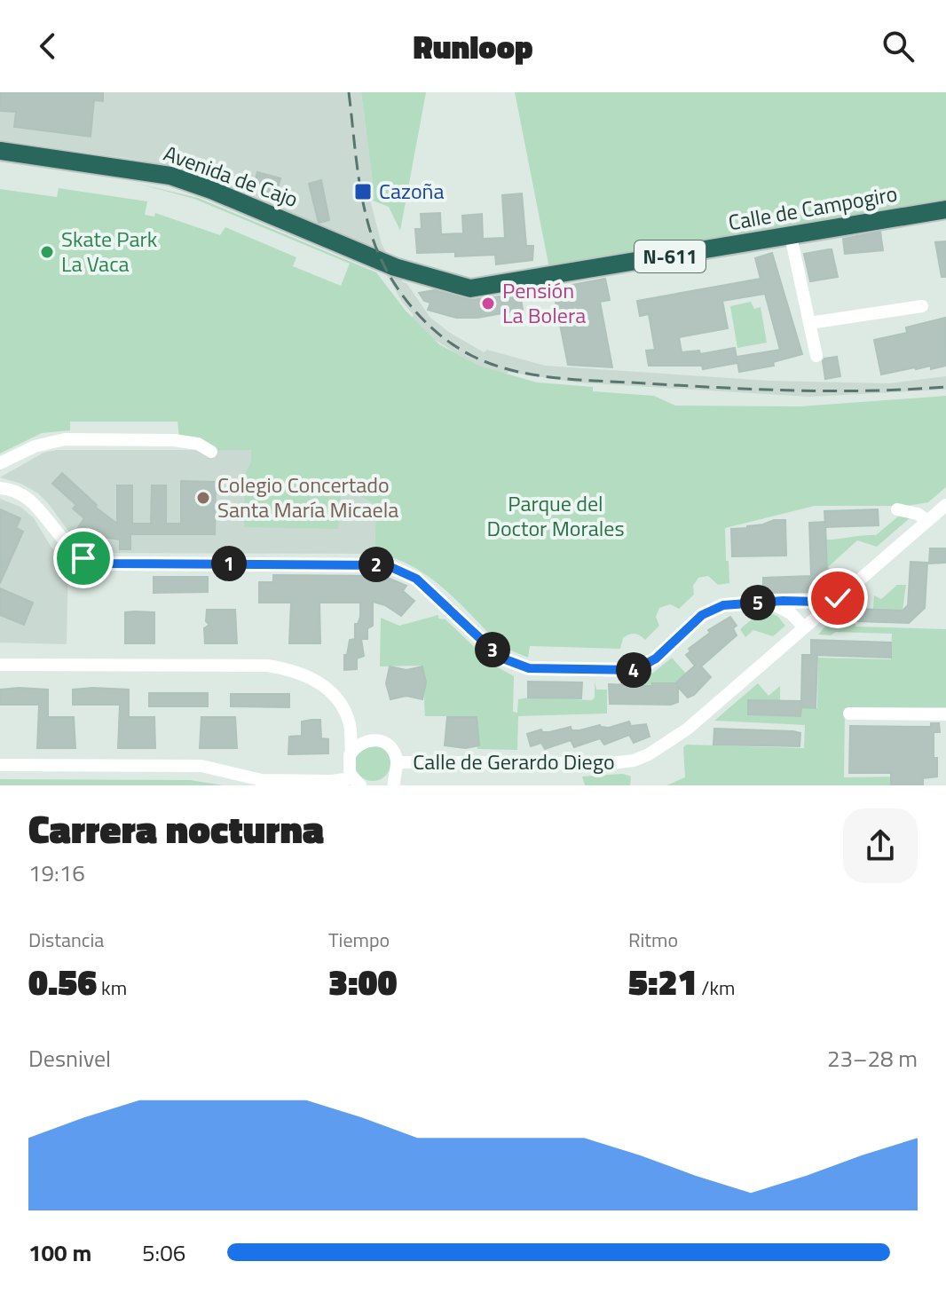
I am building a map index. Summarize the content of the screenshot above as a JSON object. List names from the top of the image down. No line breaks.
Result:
{"streets":{"highway":["Avenida de Cajo","Calle de Campogiro","N-611"],"street":["Calle de Gerardo Diego"]},"crossings":[["Avenida de Cajo","Calle de Campogiro"]],"parks":["Parque del Doctor Morales"],"places":{"transit":["Cazoña"],"other":["Skate Park La Vaca","Pensión La Bolera","Colegio Concertado Santa María Micaela"]},"page":{"header":"Runloop","pins":["1","2","5","3","4"],"heading":["Carrera nocturna","19:16"],"stats":[["Distancia","0.56 km"],["Tiempo","3:00"],["Ritmo","5:21 /km"]],"chart":["Desnivel","23–28 m"],"list":[{"name":"100 m","note":"5:06"}]}}
